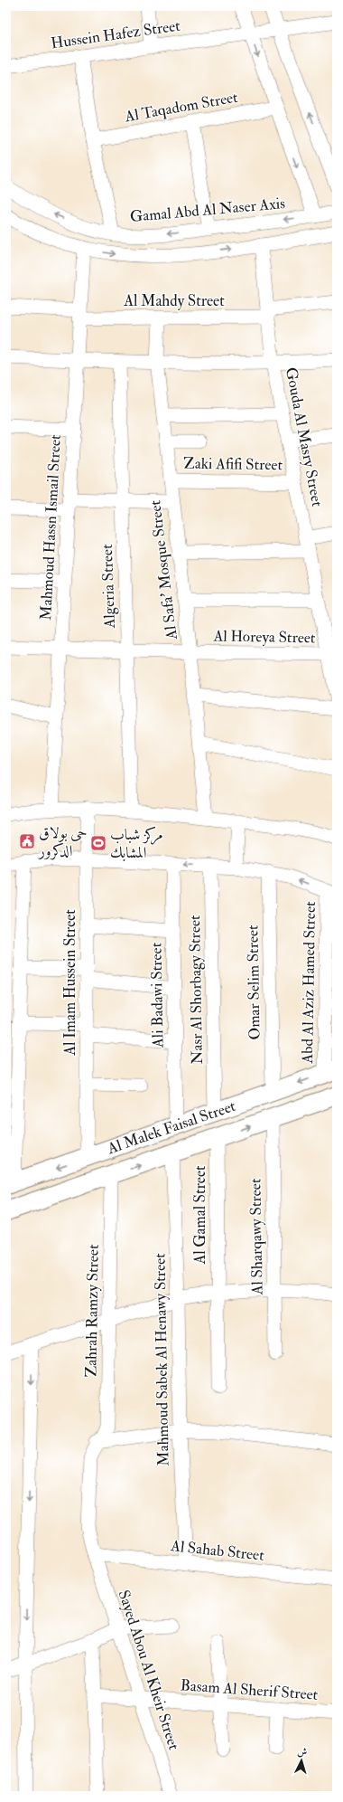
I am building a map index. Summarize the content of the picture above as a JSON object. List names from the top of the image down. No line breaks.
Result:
{"streets":{"main road":["Al Malek Faisal Street"],"street":["Hussein Hafez Street","Al Taqadom Street","Gamal Abd Al Naser Axis","Al Mahdy Street","Gouda Al Masry Street","Zaki Afifi Street","Mahmoud Hassn Ismail Street","Al Safa' Mosque Street","Algeria Street","Al Horeya Street","Al Imam Hussein Street","Omar Selim Street","Abd Al Aziz Hamed Street","Nasr Al Shorbagy Street","Ali Badawi Street","Al Gamal Street","Al Sharqawy Street","Zahrah Ramzy Street","Mahmoud Sabek Al Henawy Street","Al Sahab Street","Sayed Abou Al Kheir Street","Basam Al Sherif Street"]},"crossings":[["Al Mahdy Street","Gouda Al Masry Street"],["Al Mahdy Street","Mahmoud Hassn Ismail Street"],["Al Mahdy Street","Al Safa' Mosque Street"],["Gouda Al Masry Street","Zaki Afifi Street"],["Gouda Al Masry Street","Al Horeya Street"],["Zaki Afifi Street","Al Safa' Mosque Street"],["Mahmoud Hassn Ismail Street","Al Horeya Street"],["Al Safa' Mosque Street","Al Horeya Street"],["Algeria Street","Al Horeya Street"],["Al Imam Hussein Street","Al Malek Faisal Street"],["Omar Selim Street","Al Malek Faisal Street"],["Abd Al Aziz Hamed Street","Al Malek Faisal Street"],["Nasr Al Shorbagy Street","Al Malek Faisal Street"],["Ali Badawi Street","Al Malek Faisal Street"],["Al Malek Faisal Street","Al Gamal Street"],["Al Malek Faisal Street","Al Sharqawy Street"],["Al Malek Faisal Street","Zahrah Ramzy Street"],["Al Malek Faisal Street","Mahmoud Sabek Al Henawy Street"],["Zahrah Ramzy Street","Al Sahab Street"],["Zahrah Ramzy Street","Sayed Abou Al Kheir Street"],["Mahmoud Sabek Al Henawy Street","Al Sahab Street"],["Al Sahab Street","Sayed Abou Al Kheir Street"],["Sayed Abou Al Kheir Street","Basam Al Sherif Street"]],"places":{"public building":["حى بولاق الدكرور"],"sports":["مركز شباب المشابك"]},"north":"top"}
